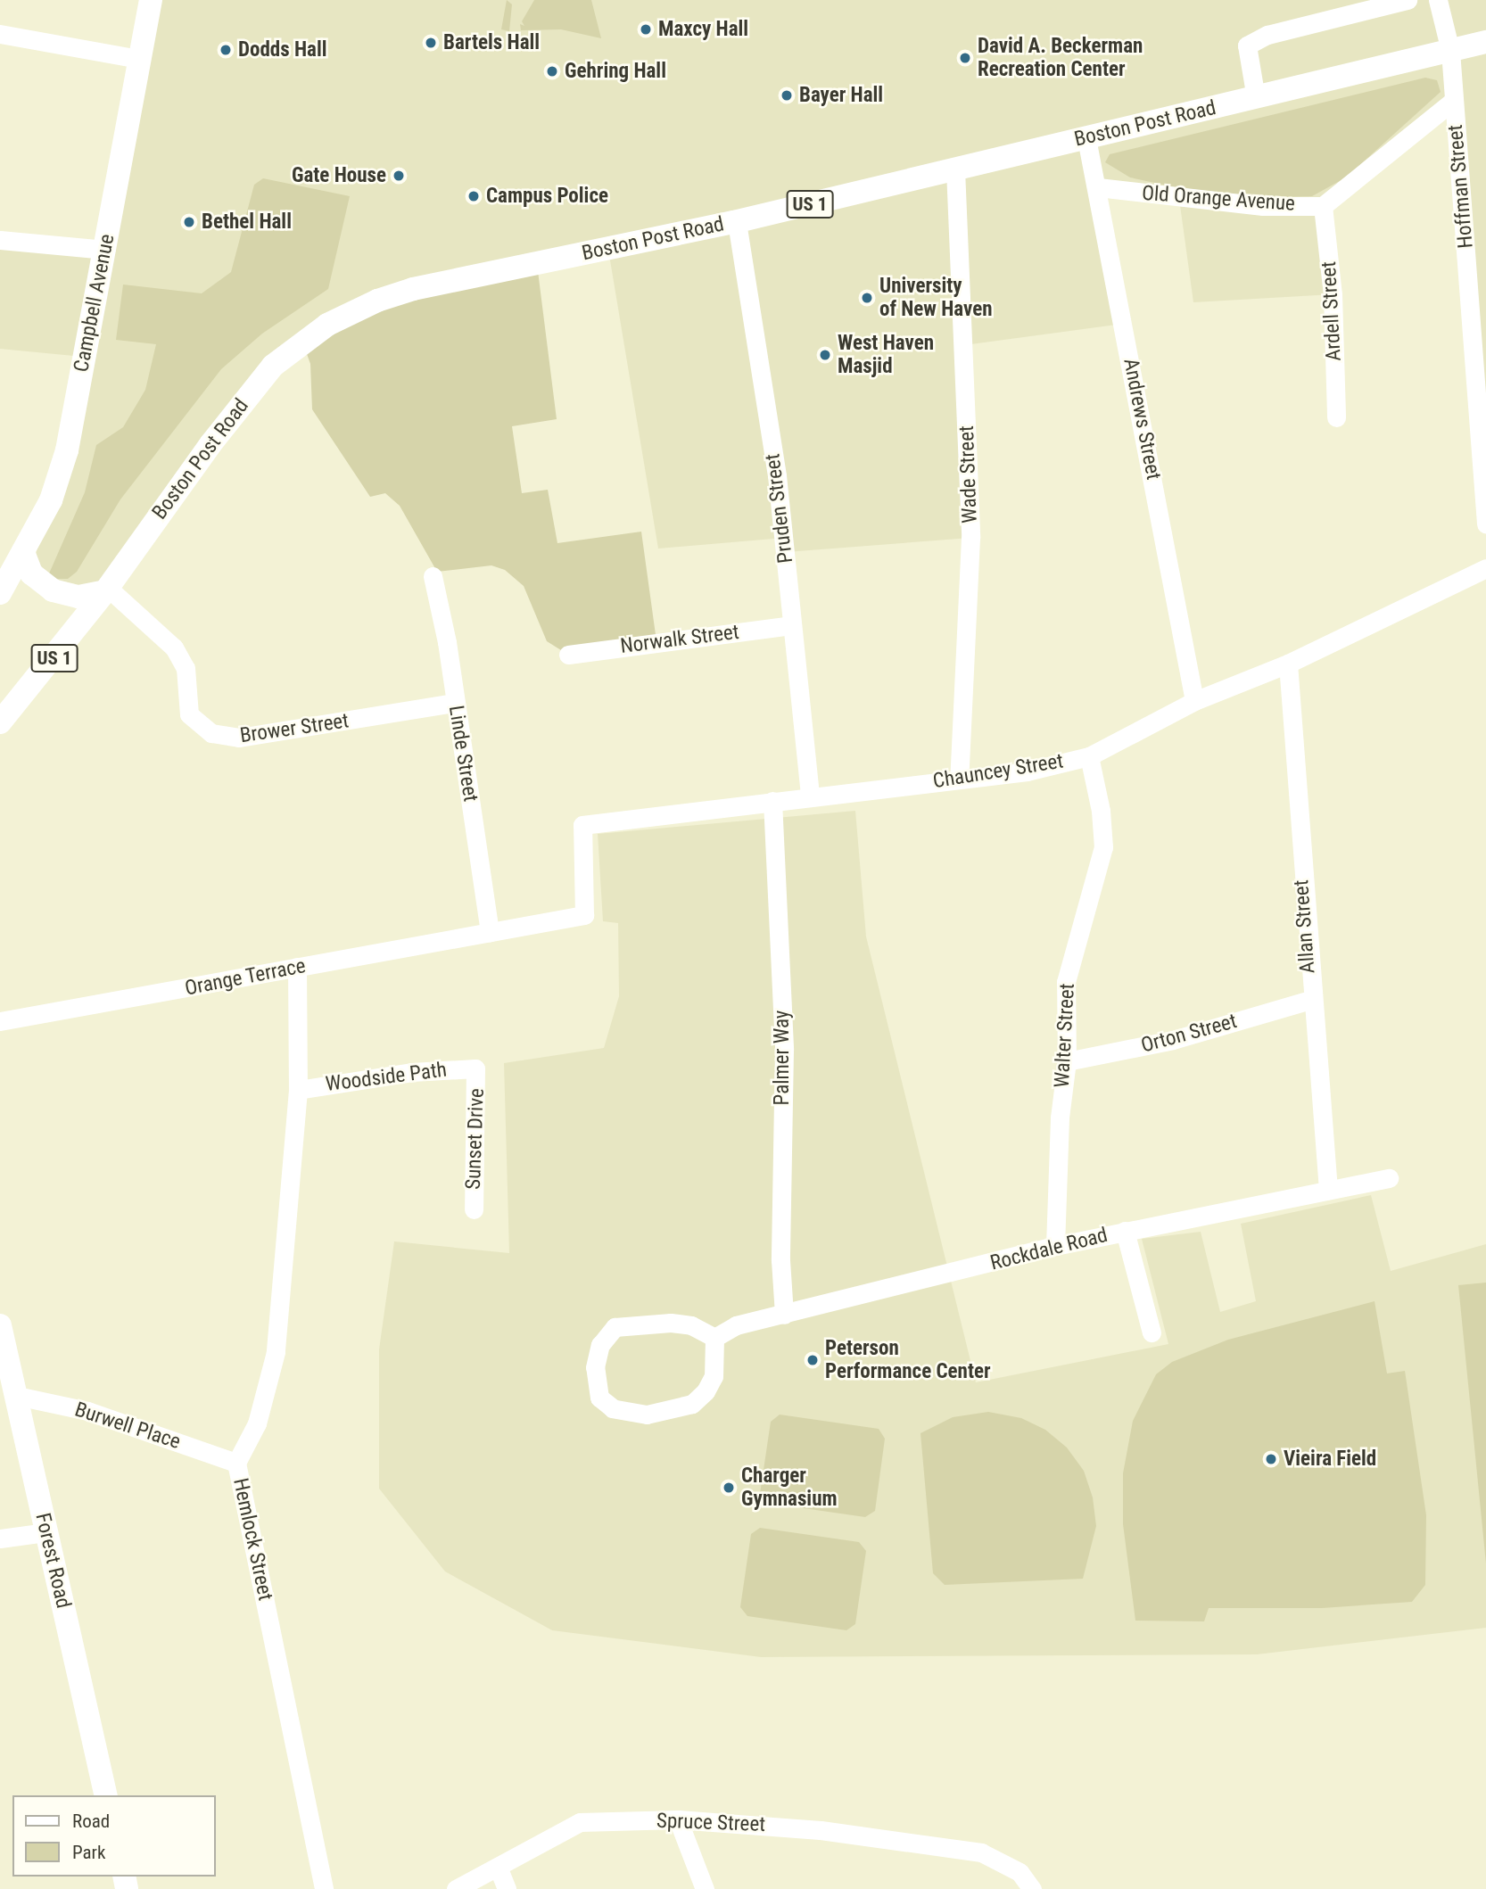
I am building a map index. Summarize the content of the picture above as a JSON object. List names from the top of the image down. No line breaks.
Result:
{"streets":{"main road":["Boston Post Road","US 1","Campbell Avenue","Forest Road"],"street":["Hoffman Street","Old Orange Avenue","Ardell Street","Andrews Street","Wade Street","Pruden Street","Norwalk Street","Brower Street","Linde Street","Chauncey Street","Allan Street","Orange Terrace","Orton Street","Walter Street","Palmer Way","Woodside Path","Sunset Drive","Rockdale Road","Burwell Place","Hemlock Street","Spruce Street"]},"crossings":[["Boston Post Road","Hoffman Street"],["Boston Post Road","Andrews Street"],["Boston Post Road","Wade Street"],["Boston Post Road","Pruden Street"],["Boston Post Road","Brower Street"],["Hoffman Street","Old Orange Avenue"],["Old Orange Avenue","Ardell Street"],["Old Orange Avenue","Andrews Street"],["Andrews Street","Chauncey Street"],["Wade Street","Chauncey Street"],["Pruden Street","Norwalk Street"],["Pruden Street","Chauncey Street"],["Brower Street","Linde Street"],["Linde Street","Chauncey Street"],["Linde Street","Orange Terrace"],["Chauncey Street","Allan Street"],["Chauncey Street","Orange Terrace"],["Chauncey Street","Walter Street"],["Chauncey Street","Palmer Way"],["Allan Street","Orton Street"],["Allan Street","Rockdale Road"],["Orange Terrace","Hemlock Street"],["Orton Street","Walter Street"],["Walter Street","Rockdale Road"],["Palmer Way","Rockdale Road"],["Woodside Path","Sunset Drive"],["Woodside Path","Hemlock Street"],["Burwell Place","Hemlock Street"],["Burwell Place","Forest Road"]],"places":["Maxcy Hall","Bartels Hall","Dodds Hall","David A. Beckerman Recreation Center","Gehring Hall","Bayer Hall","Gate House","Campus Police","Bethel Hall","University of New Haven","West Haven Masjid","Peterson Performance Center","Vieira Field","Charger Gymnasium"],"legend":["Road","Park"]}
